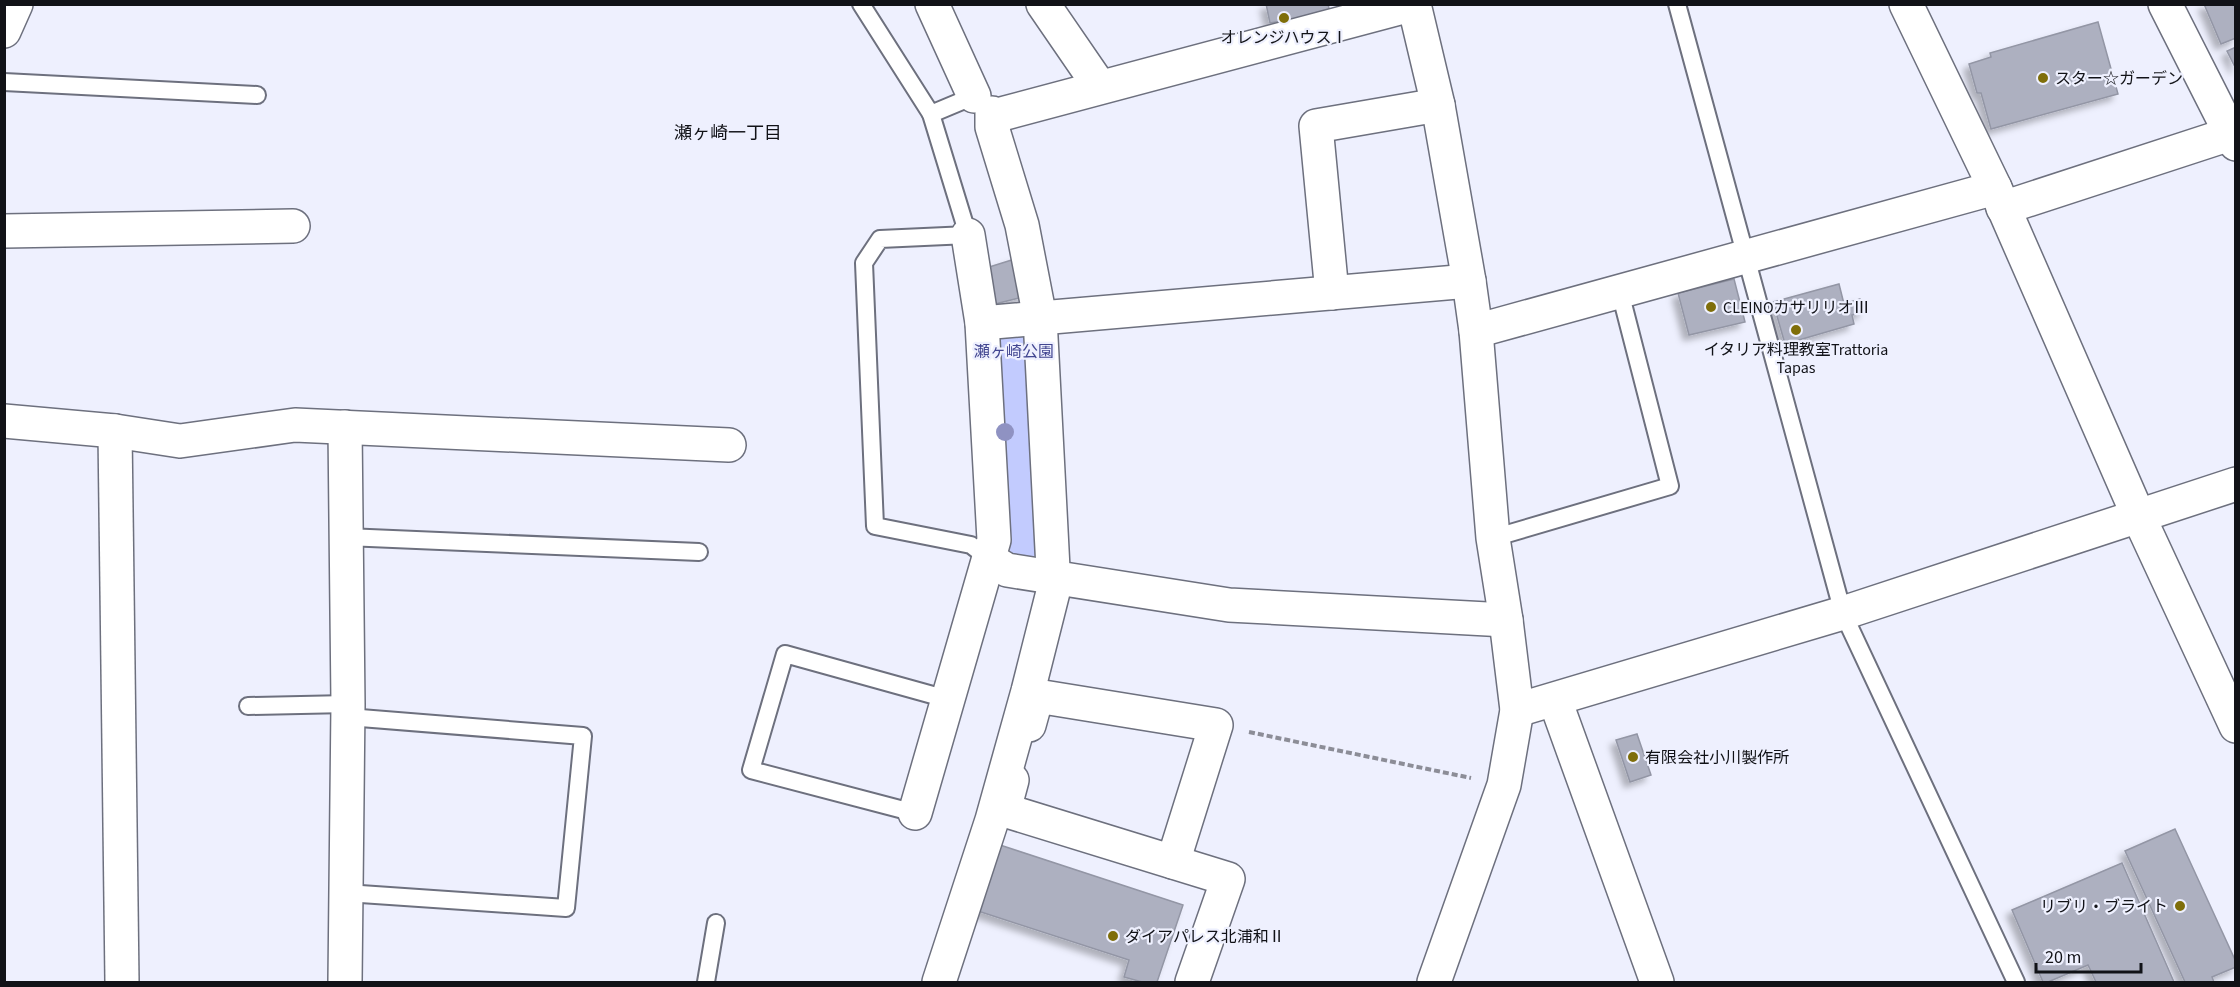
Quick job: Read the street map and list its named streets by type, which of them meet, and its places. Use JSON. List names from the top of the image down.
{
  "districts": ["瀬ヶ崎一丁目"],
  "parks": ["瀬ヶ崎公園"],
  "places": [
    "オレンジハウスⅠ",
    "スター☆ガーデン",
    "CLEINOカサリリオⅢ",
    "イタリア料理教室Trattoria Tapas",
    "有限会社小川製作所",
    "リブリ・ブライト",
    "ダイアパレス北浦和Ⅱ"
  ],
  "scale_bar": "20 m"
}
